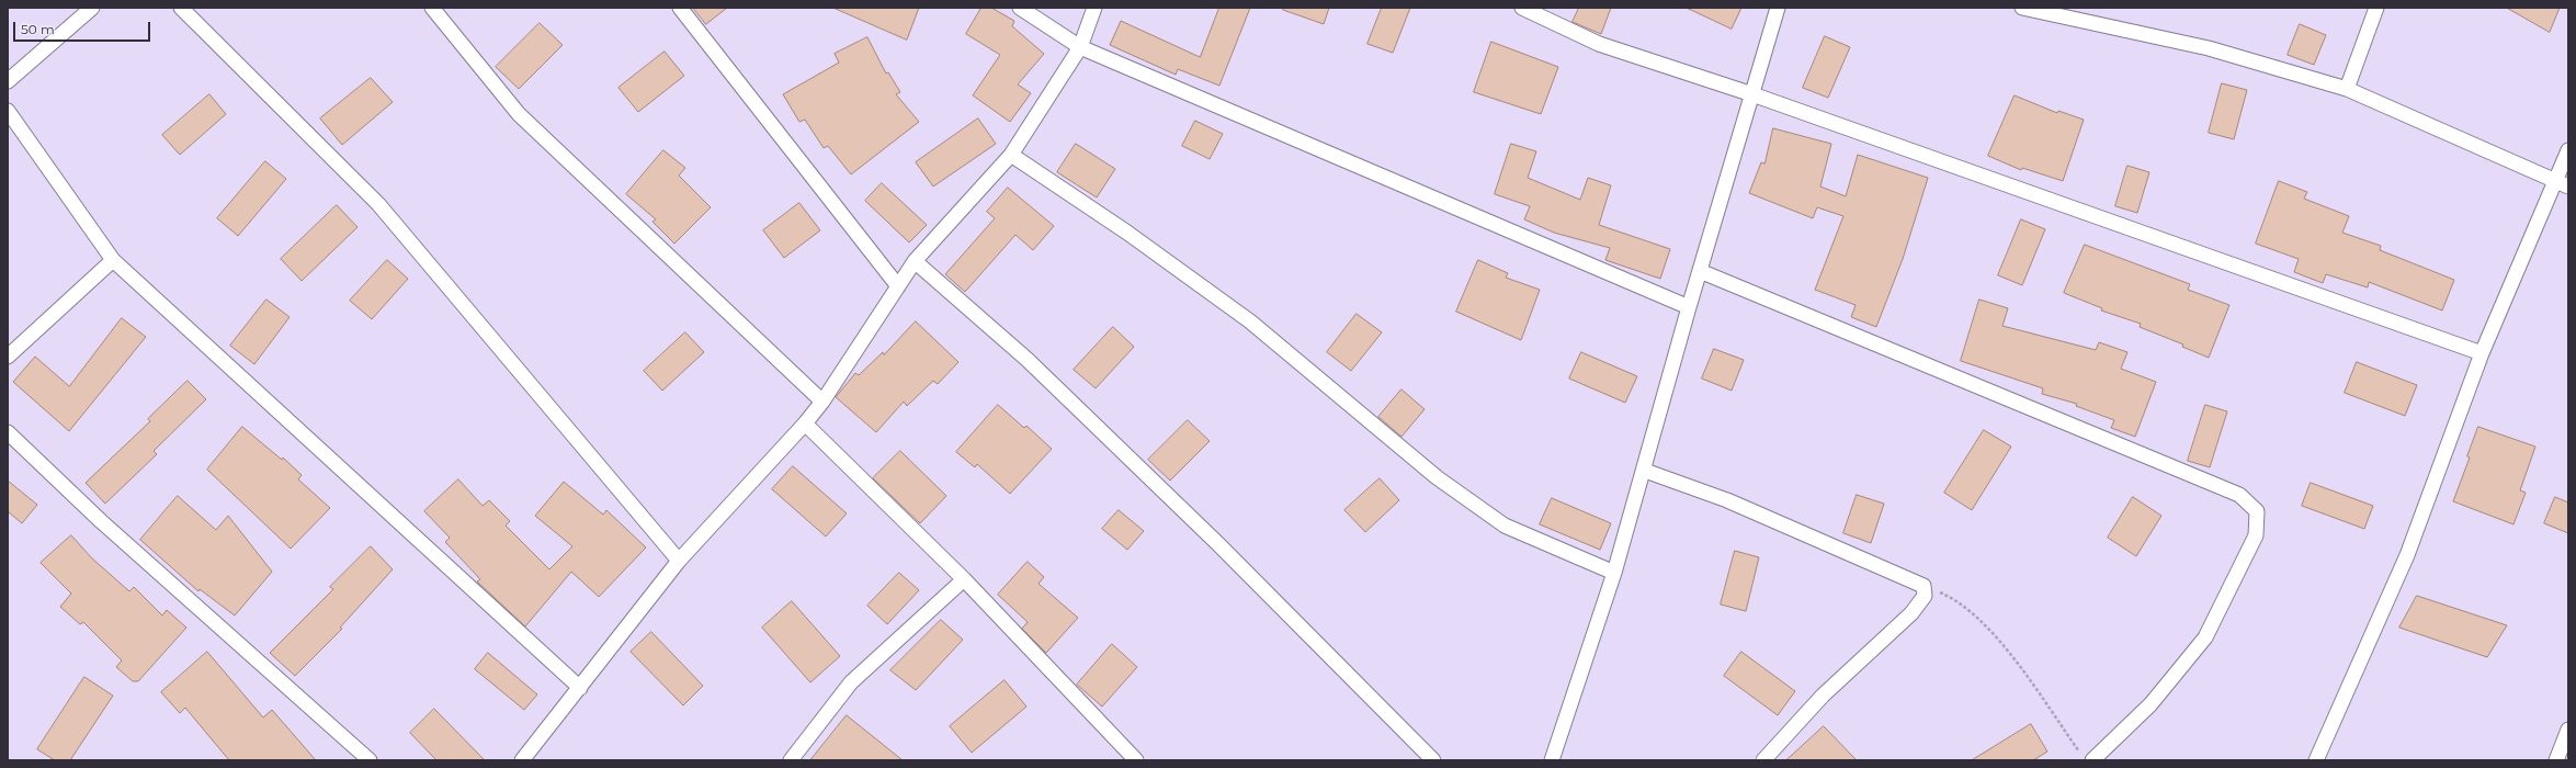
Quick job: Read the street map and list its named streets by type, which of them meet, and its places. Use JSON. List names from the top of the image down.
{
  "scale_bar": "50 m"
}
